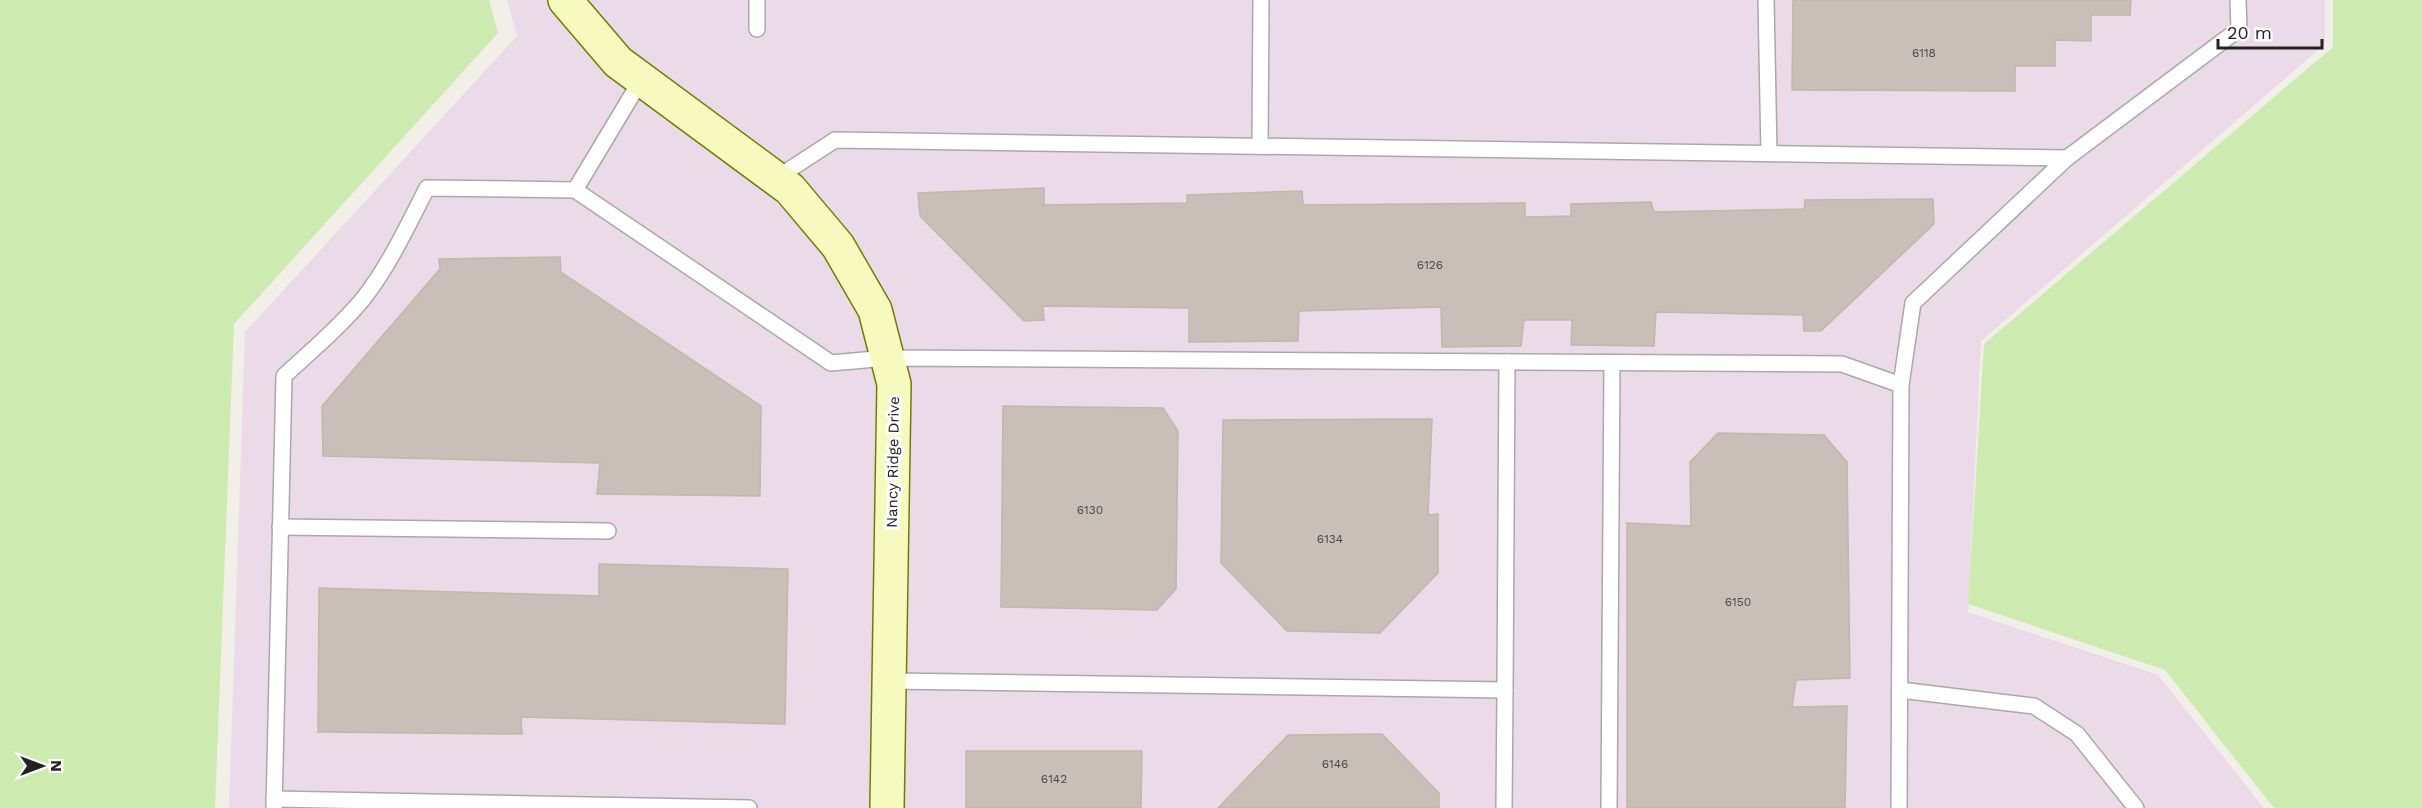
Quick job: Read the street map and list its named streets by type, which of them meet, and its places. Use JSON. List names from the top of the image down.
{
  "streets": {
    "street": ["Nancy Ridge Drive"]
  },
  "house_numbers": [
    "6118",
    "6126",
    "6130",
    "6134",
    "6150",
    "6146",
    "6142"
  ],
  "scale_bar": "20 m",
  "north": "right"
}
